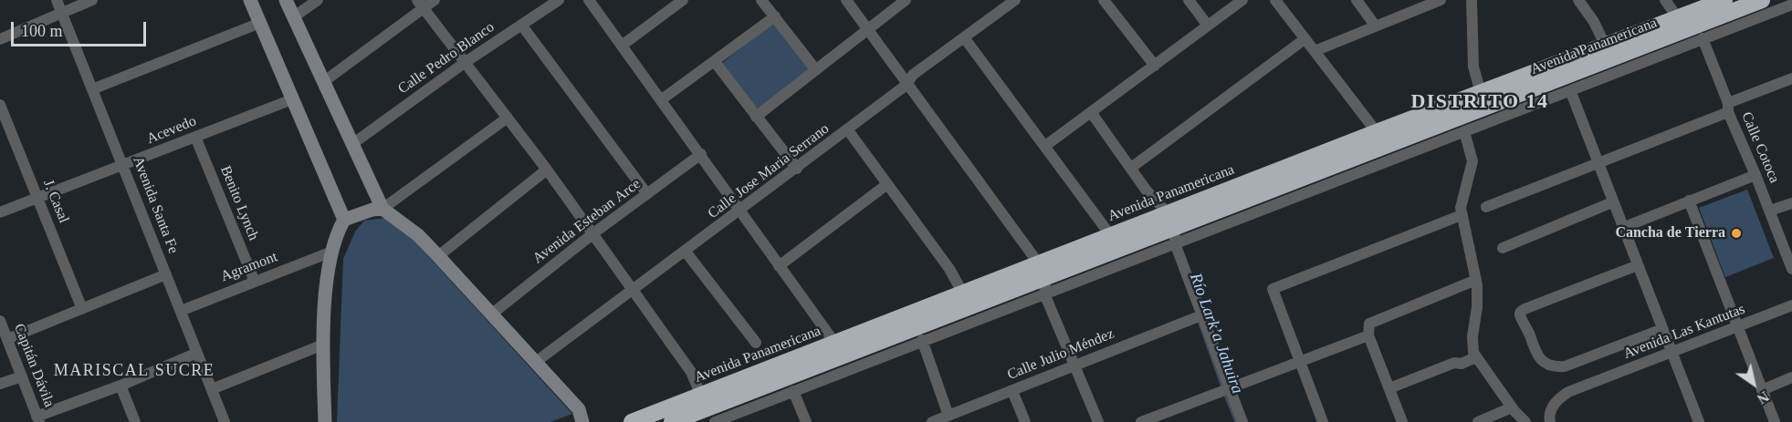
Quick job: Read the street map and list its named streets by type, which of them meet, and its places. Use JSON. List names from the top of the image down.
{
  "streets": {
    "highway": ["Avenida Panamericana"],
    "street": [
      "Calle Pedro Blanco",
      "Acevedo",
      "Calle Cotoca",
      "Calle Jose Maria Serrano",
      "J. Casal",
      "Benito Lynch",
      "Avenida Santa Fe",
      "Avenida Esteban Arce",
      "Agramont",
      "Avenida Las Kantutas",
      "Calle Julio Méndez",
      "Capitán Dávila"
    ]
  },
  "crossings": [
    ["Avenida Panamericana", "Calle Cotoca"],
    ["Acevedo", "J. Casal"],
    ["Acevedo", "Benito Lynch"],
    ["Acevedo", "Avenida Santa Fe"],
    ["Benito Lynch", "Agramont"],
    ["Avenida Santa Fe", "Agramont"]
  ],
  "districts": ["DISTRITO 14", "MARISCAL SUCRE"],
  "water": ["Río Lark’a Jahuira"],
  "places": ["Cancha de Tierra"],
  "scale_bar": "100 m",
  "north": "bottom right"
}
